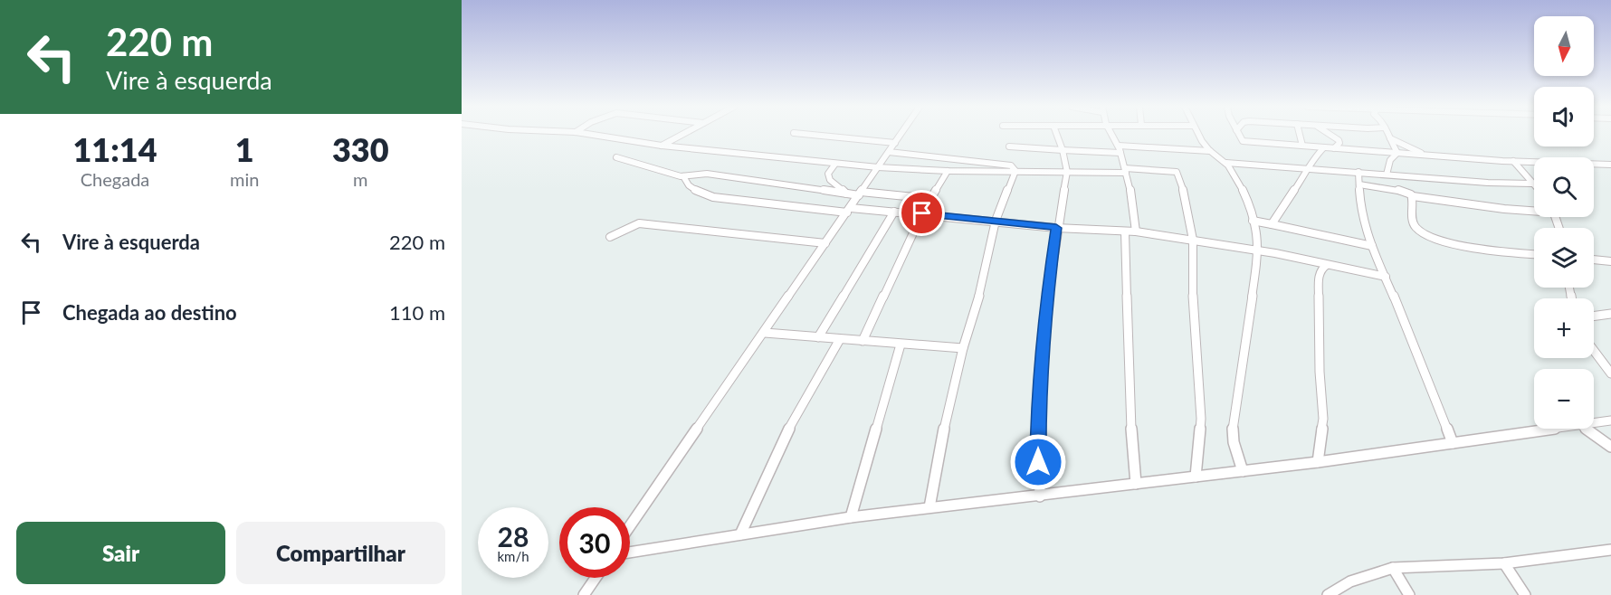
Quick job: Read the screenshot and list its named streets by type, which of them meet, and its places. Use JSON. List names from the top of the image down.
{
  "north": "bottom",
  "page": {
    "turn": ["220 m", "Vire à esquerda"],
    "map_buttons": ["+", "−"],
    "eta": [
      "11:14",
      "Chegada",
      "1",
      "min",
      "330",
      "m"
    ],
    "list": [
      {
        "name": "Vire à esquerda",
        "value": "220 m"
      },
      {
        "name": "Chegada ao destino",
        "value": "110 m"
      }
    ],
    "speed": "28 km/h",
    "limit": "30",
    "buttons": ["Sair", "Compartilhar"]
  }
}
